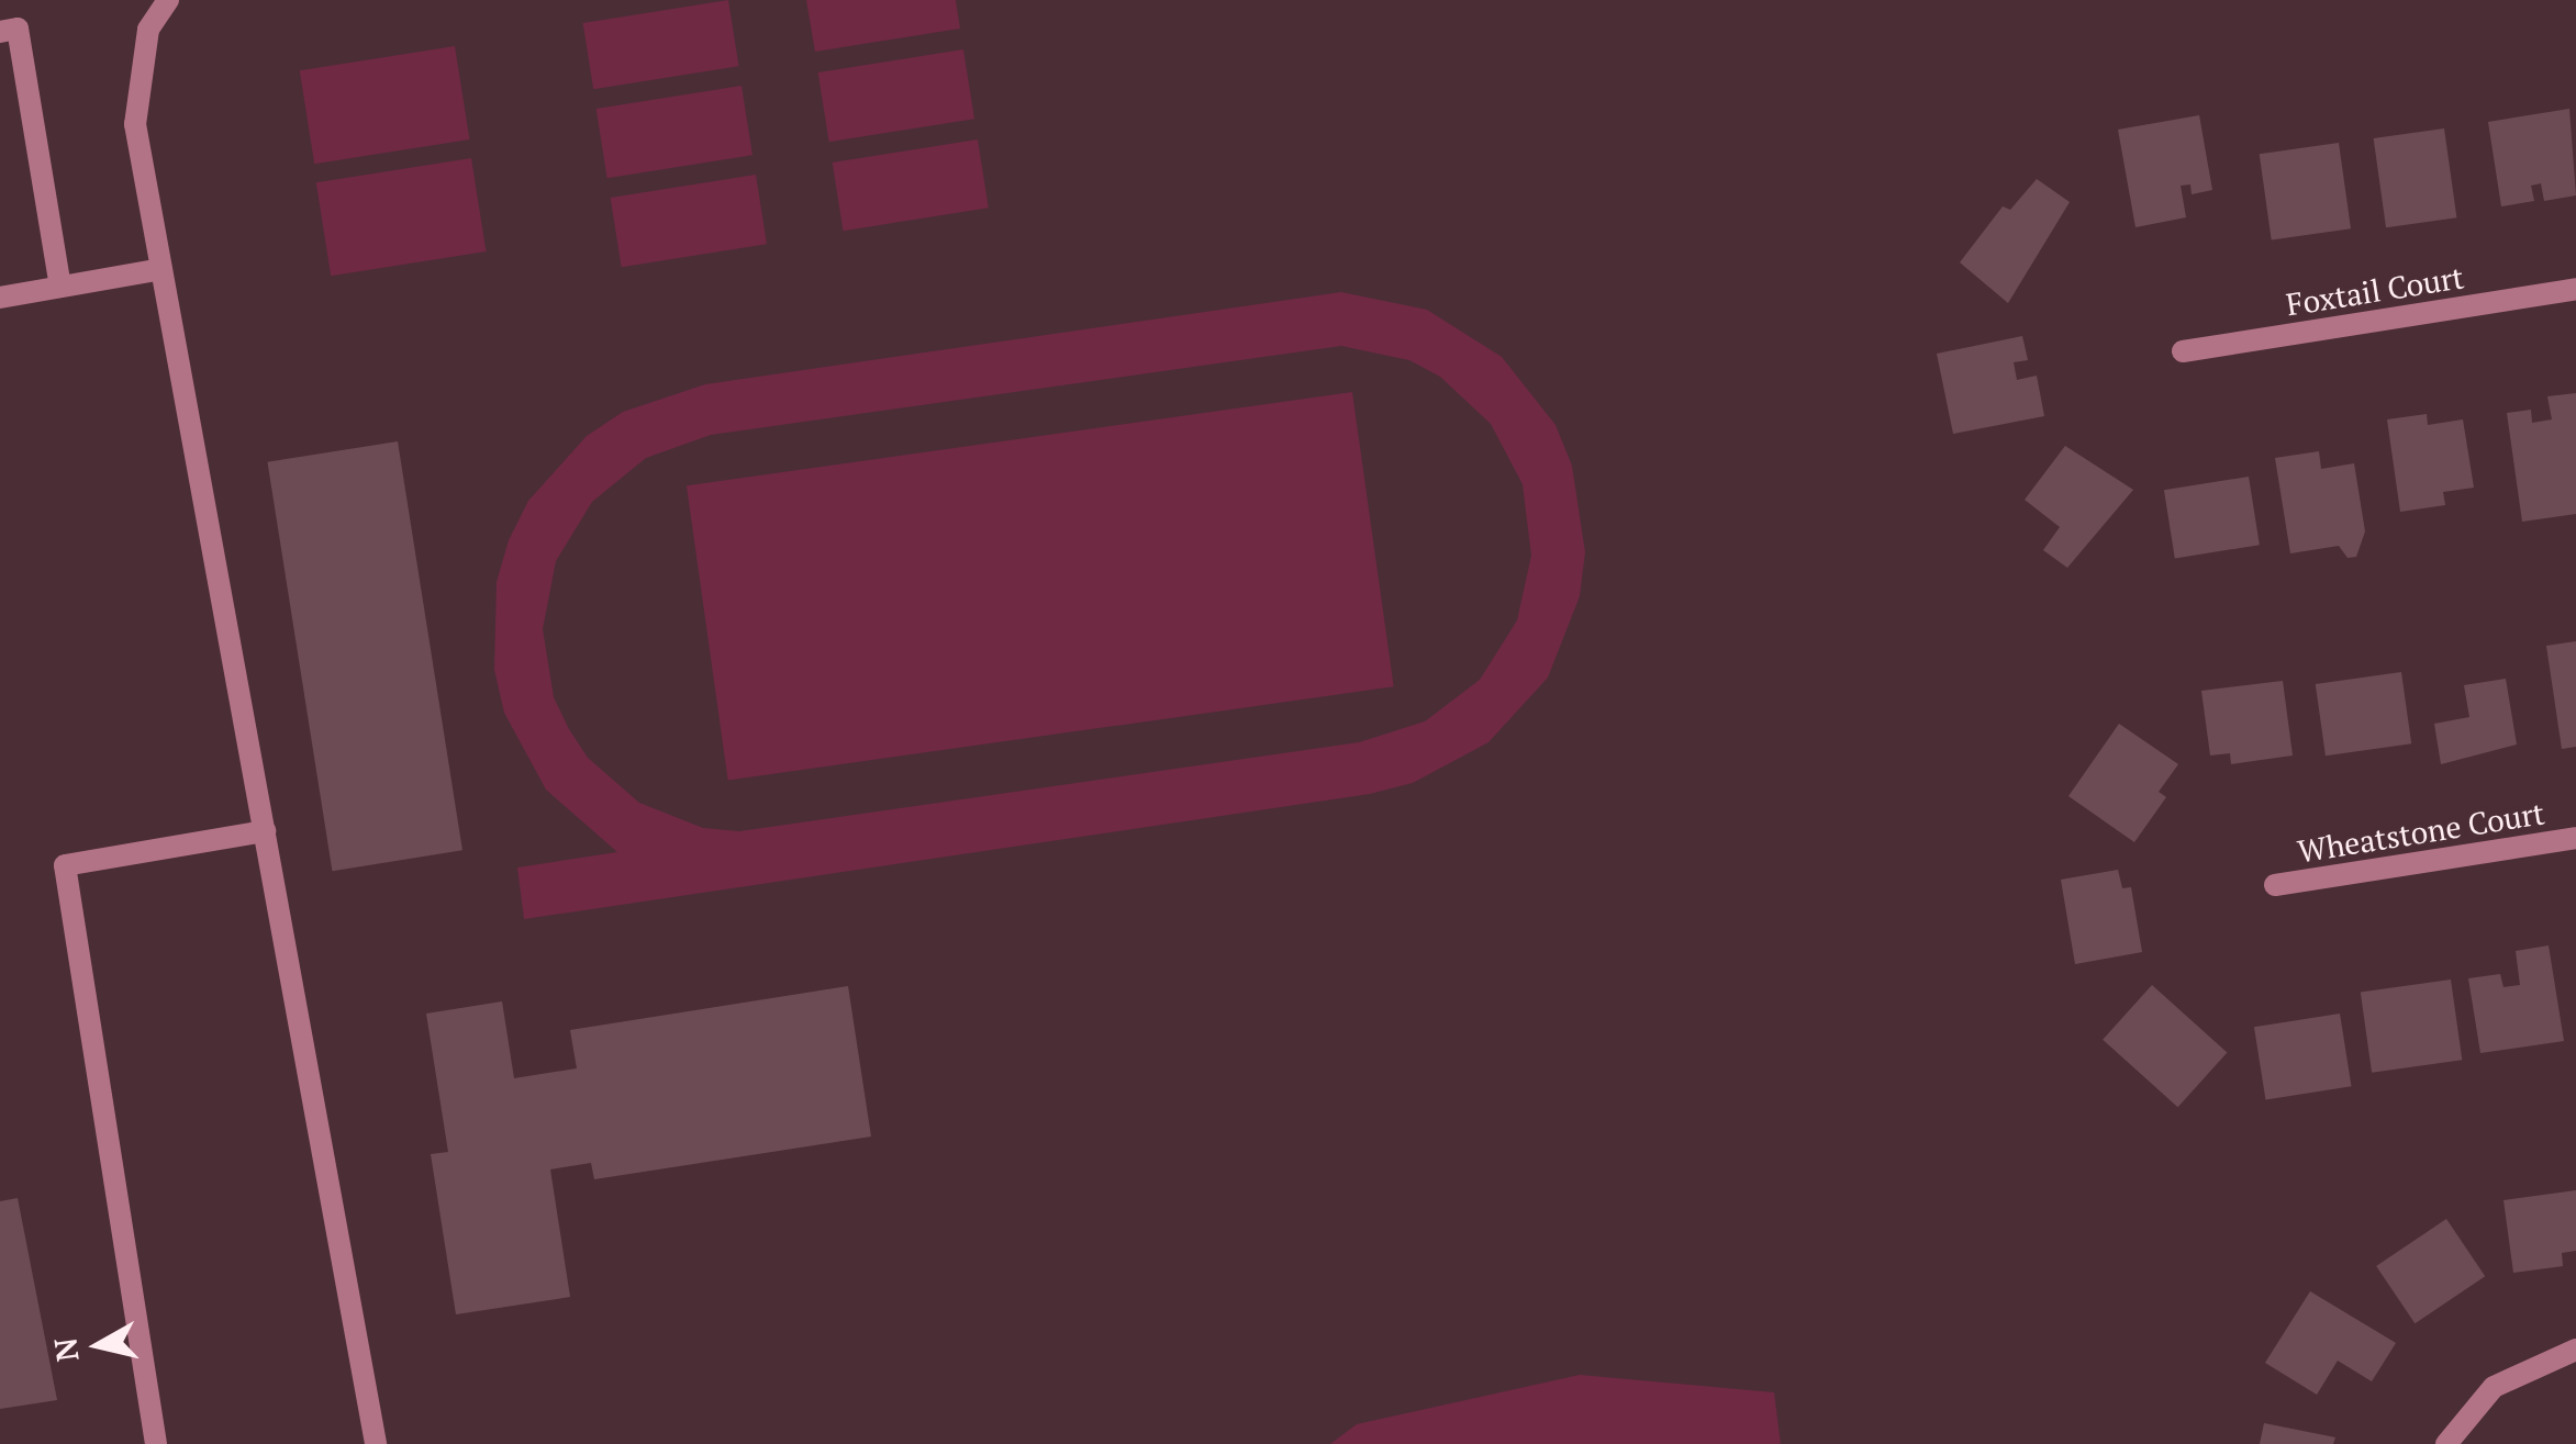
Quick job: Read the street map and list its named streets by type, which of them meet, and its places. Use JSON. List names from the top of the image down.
{
  "streets": {
    "street": ["Foxtail Court", "Wheatstone Court"]
  },
  "north": "left"
}
